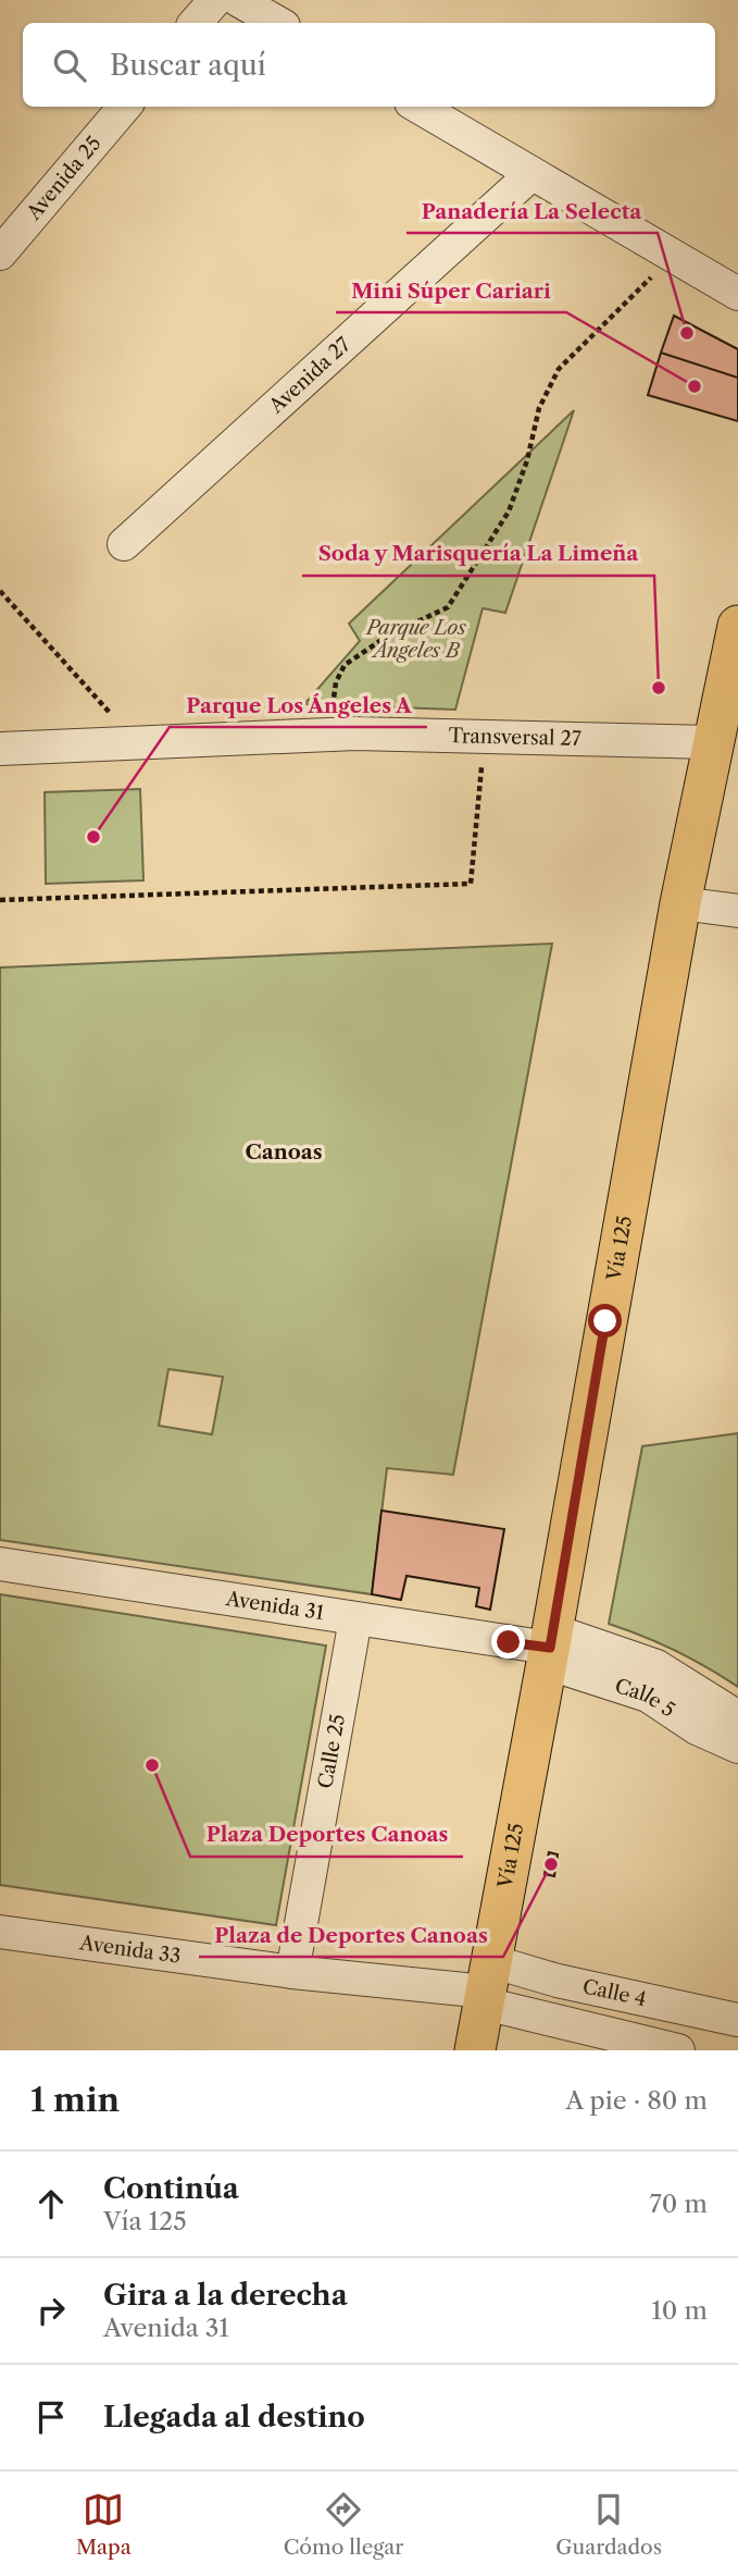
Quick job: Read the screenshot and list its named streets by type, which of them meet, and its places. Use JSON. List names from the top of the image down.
{
  "streets": {
    "main road": ["Vía 125"],
    "street": [
      "Avenida 25",
      "Avenida 27",
      "Transversal 27",
      "Avenida 31",
      "Calle 5",
      "Calle 25",
      "Avenida 33",
      "Calle 4"
    ]
  },
  "crossings": [
    ["Transversal 27", "Vía 125"],
    ["Vía 125", "Avenida 31"],
    ["Vía 125", "Calle 5"],
    ["Vía 125", "Avenida 33"],
    ["Vía 125", "Calle 4"],
    ["Avenida 31", "Calle 5"],
    ["Avenida 31", "Calle 25"],
    ["Calle 25", "Avenida 33"],
    ["Avenida 33", "Calle 4"]
  ],
  "districts": ["Canoas"],
  "parks": ["Parque Los Ángeles B"],
  "places": [
    "Panadería La Selecta",
    "Mini Súper Cariari",
    "Soda y Marisquería La Limeña",
    "Parque Los Ángeles A",
    "Plaza Deportes Canoas",
    "Plaza de Deportes Canoas"
  ],
  "page": {
    "search": "Buscar aquí",
    "heading": ["1 min", "A pie · 80 m"],
    "list": [
      ["Continúa", "Vía 125", "70 m"],
      ["Gira a la derecha", "Avenida 31", "10 m"],
      "Llegada al destino"
    ],
    "nav": ["Mapa", "Cómo llegar", "Guardados"]
  }
}
